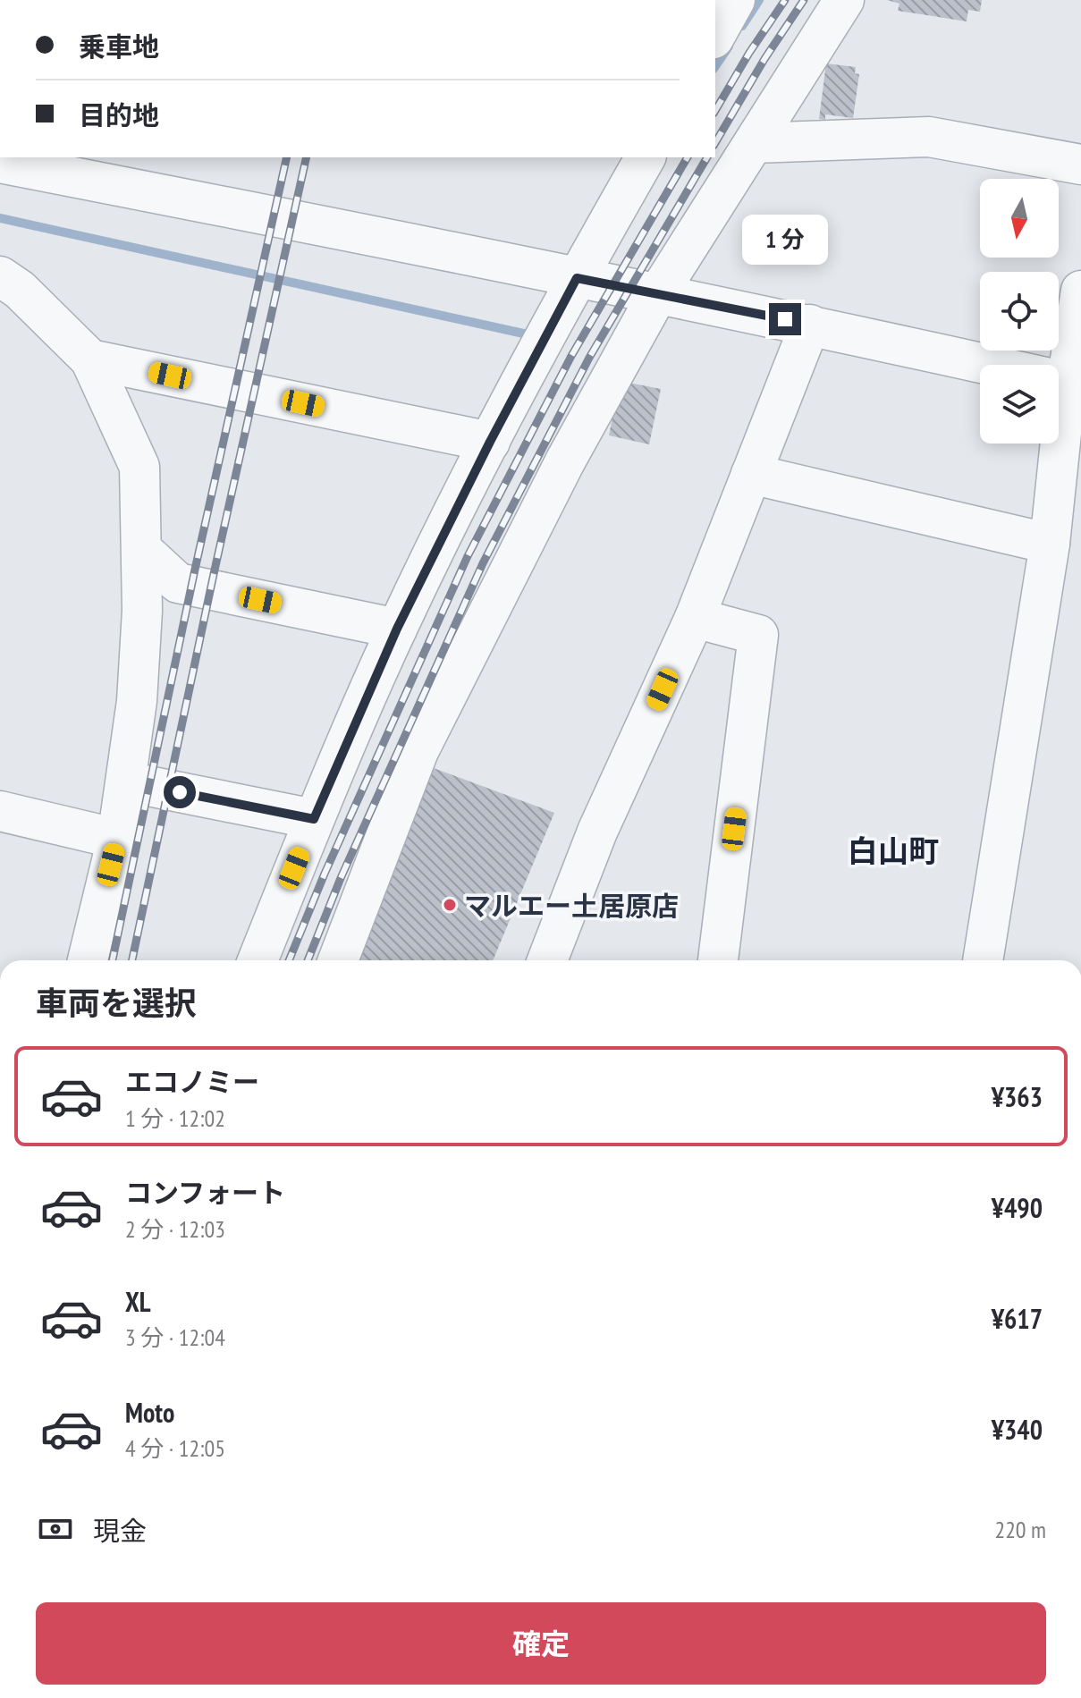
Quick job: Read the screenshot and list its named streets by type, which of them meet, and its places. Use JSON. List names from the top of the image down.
{
  "districts": ["白山町"],
  "places": ["マルエー土居原店"],
  "north": "bottom",
  "page": {
    "banner": ["乗車地", "目的地"],
    "bubble": "1 分",
    "heading": "車両を選択",
    "list": [
      {
        "name": "エコノミー",
        "note": "1 分 · 12:02",
        "value": "¥363"
      },
      {
        "name": "コンフォート",
        "note": "2 分 · 12:03",
        "value": "¥490"
      },
      {
        "name": "XL",
        "note": "3 分 · 12:04",
        "value": "¥617"
      },
      {
        "name": "Moto",
        "note": "4 分 · 12:05",
        "value": "¥340"
      }
    ],
    "pay": ["現金", "220 m"],
    "buttons": "確定"
  }
}
